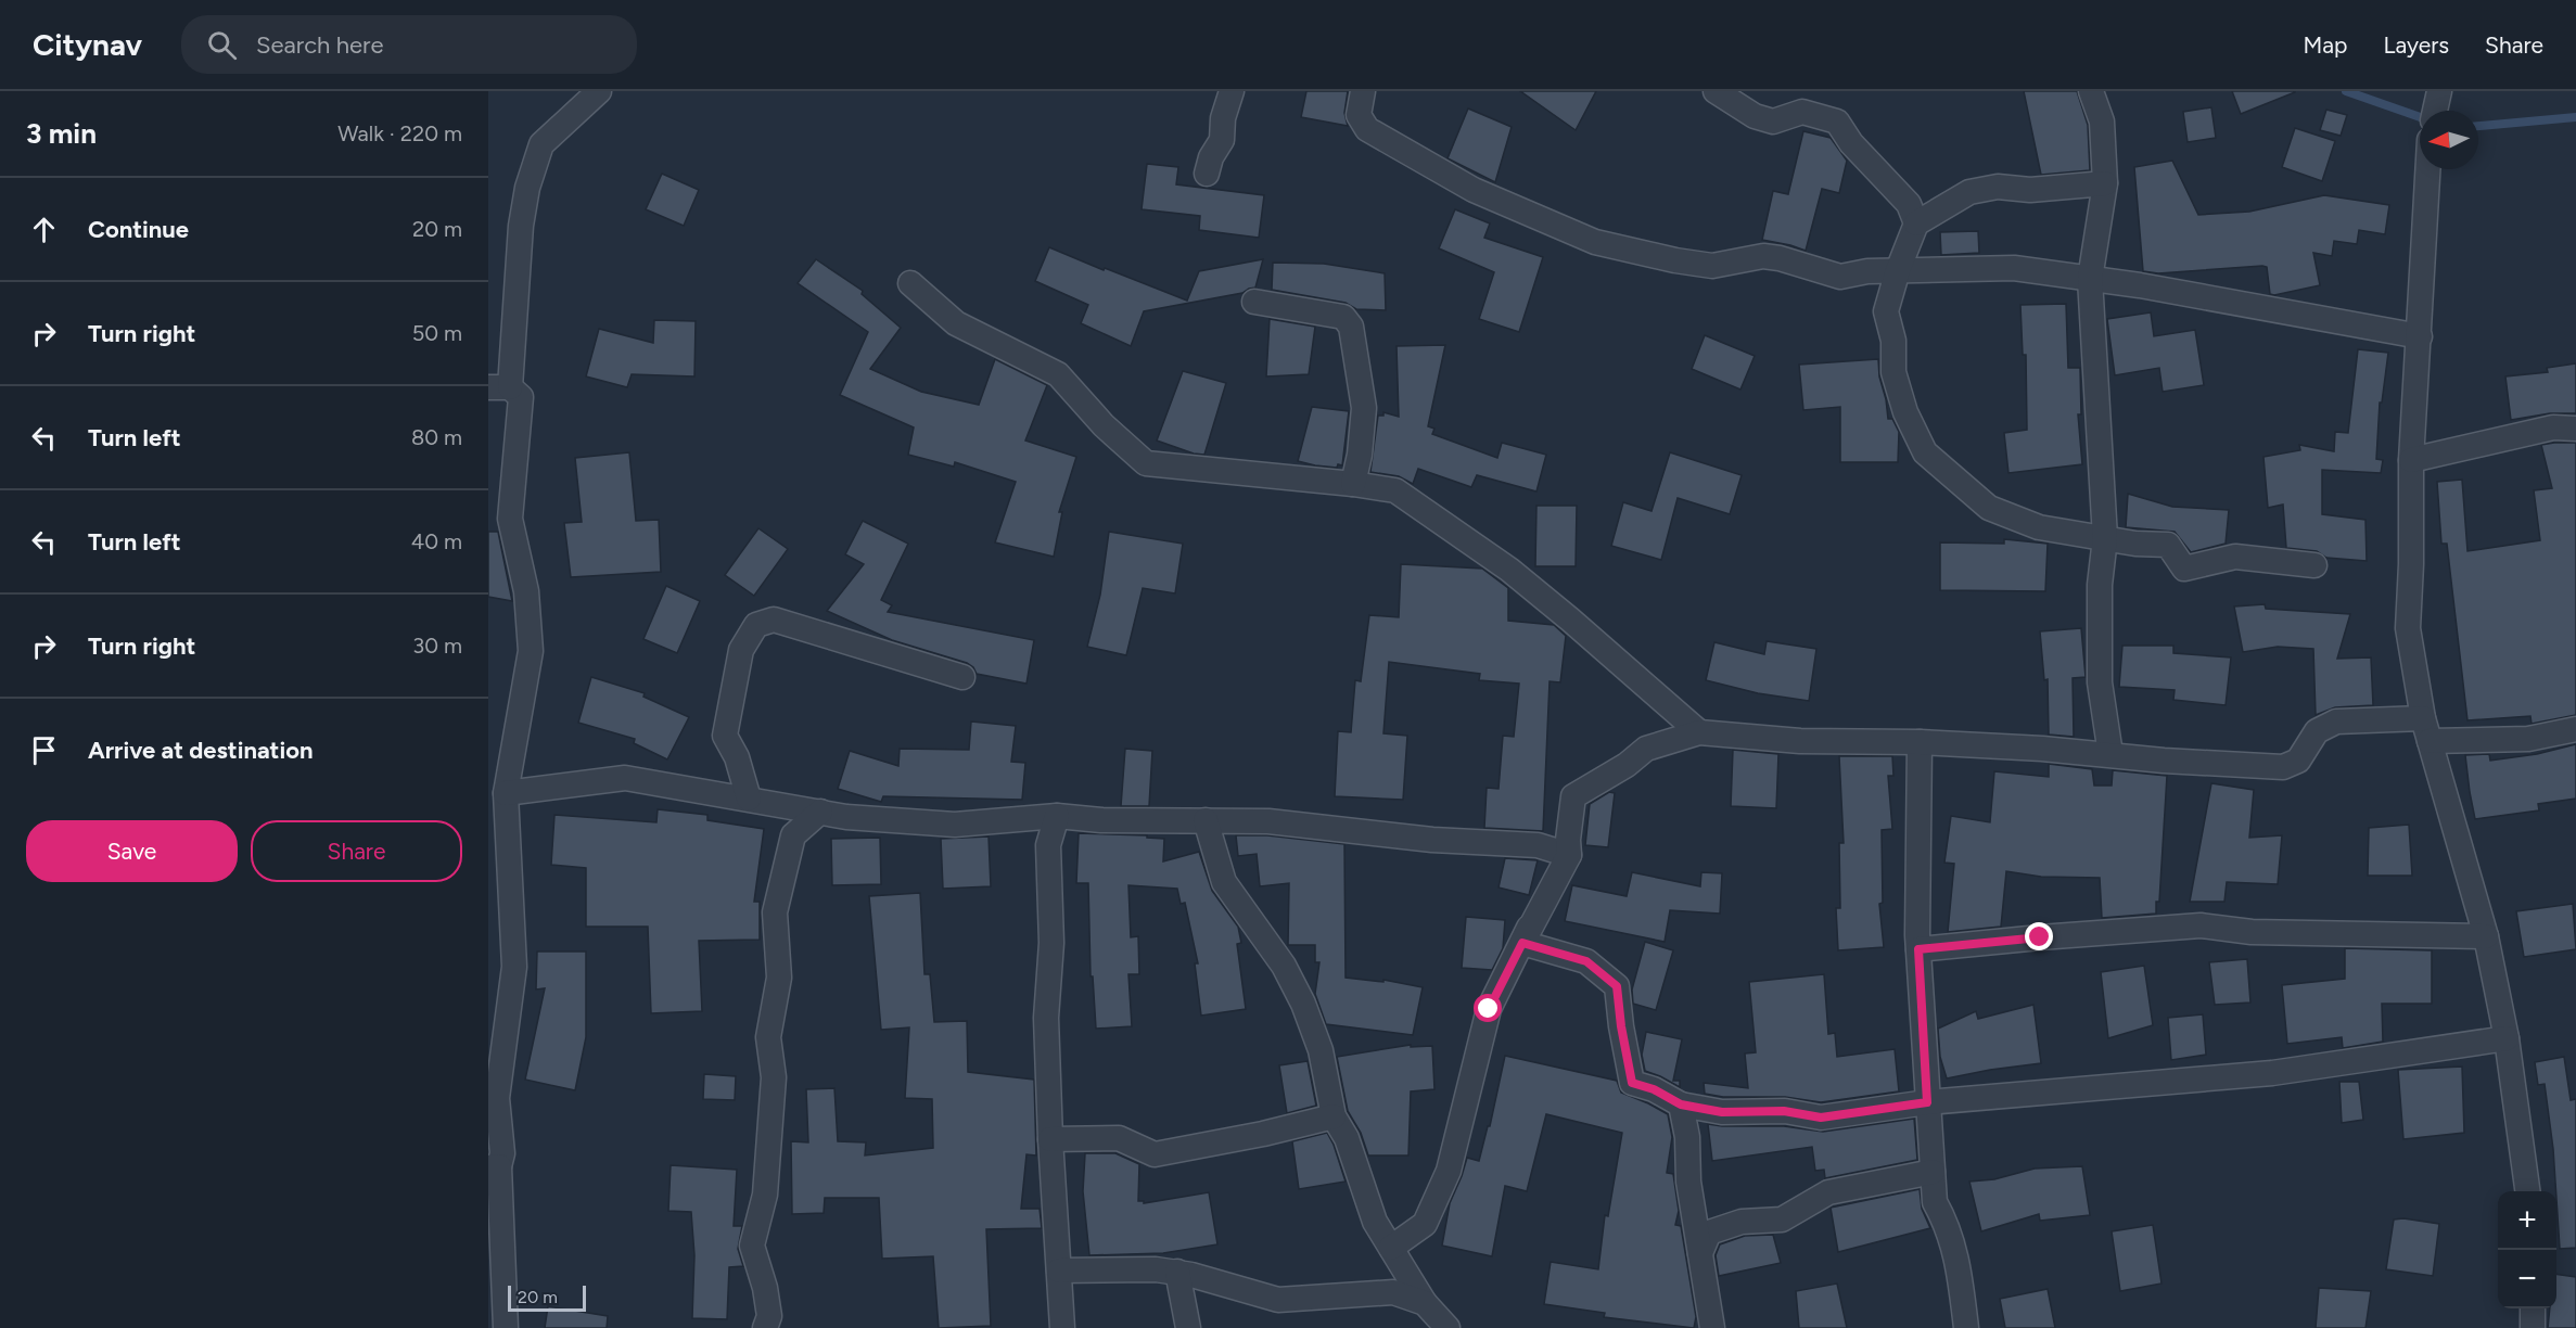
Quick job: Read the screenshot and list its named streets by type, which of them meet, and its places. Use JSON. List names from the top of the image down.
{
  "scale_bar": "20 m",
  "north": "left",
  "page": {
    "header": "Citynav",
    "search": "Search here",
    "nav": ["Map", "Layers", "Share"],
    "heading": ["3 min", "Walk · 220 m"],
    "list": [
      ["Continue", "20 m"],
      ["Turn right", "50 m"],
      ["Turn left", "80 m"],
      ["Turn left", "40 m"],
      ["Turn right", "30 m"],
      "Arrive at destination"
    ],
    "buttons": ["Save", "Share"],
    "map_buttons": ["+", "−"],
    "scale": "20 m"
  }
}
